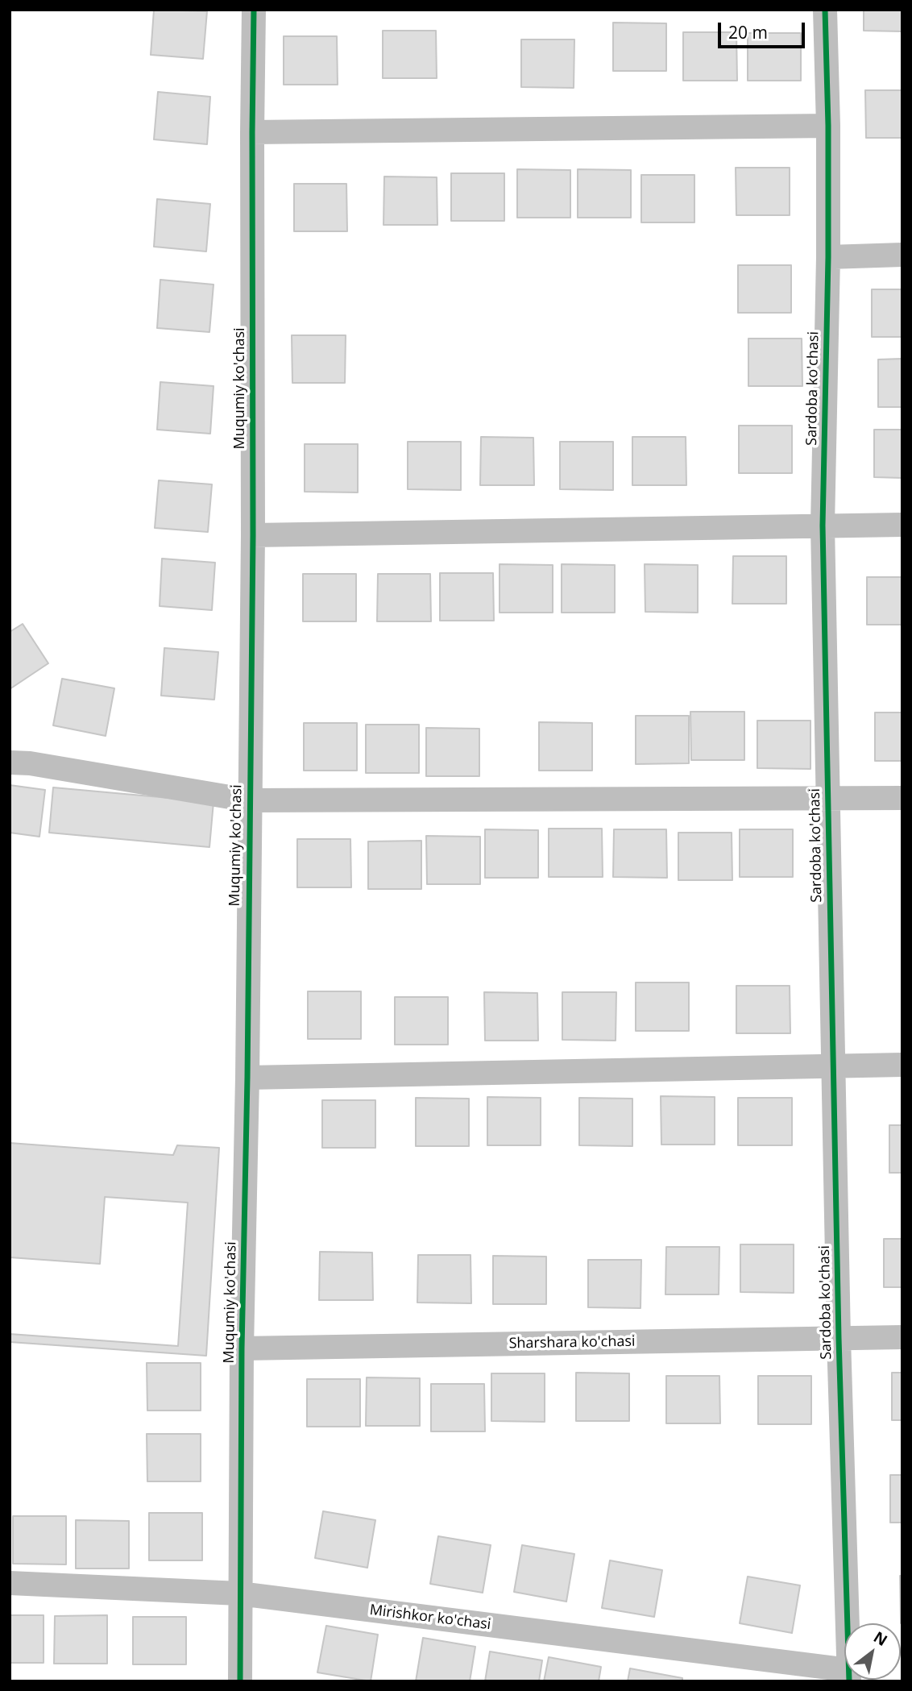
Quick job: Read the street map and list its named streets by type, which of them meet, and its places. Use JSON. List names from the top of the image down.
{
  "streets": {
    "street": [
      "Muqumiy ko'chasi",
      "Sardoba ko'chasi",
      "Sharshara ko'chasi",
      "Mirishkor ko'chasi"
    ]
  },
  "crossings": [
    ["Muqumiy ko'chasi", "Sharshara ko'chasi"],
    ["Muqumiy ko'chasi", "Mirishkor ko'chasi"],
    ["Sardoba ko'chasi", "Sharshara ko'chasi"]
  ],
  "scale_bar": "20 m",
  "north": "top right"
}
